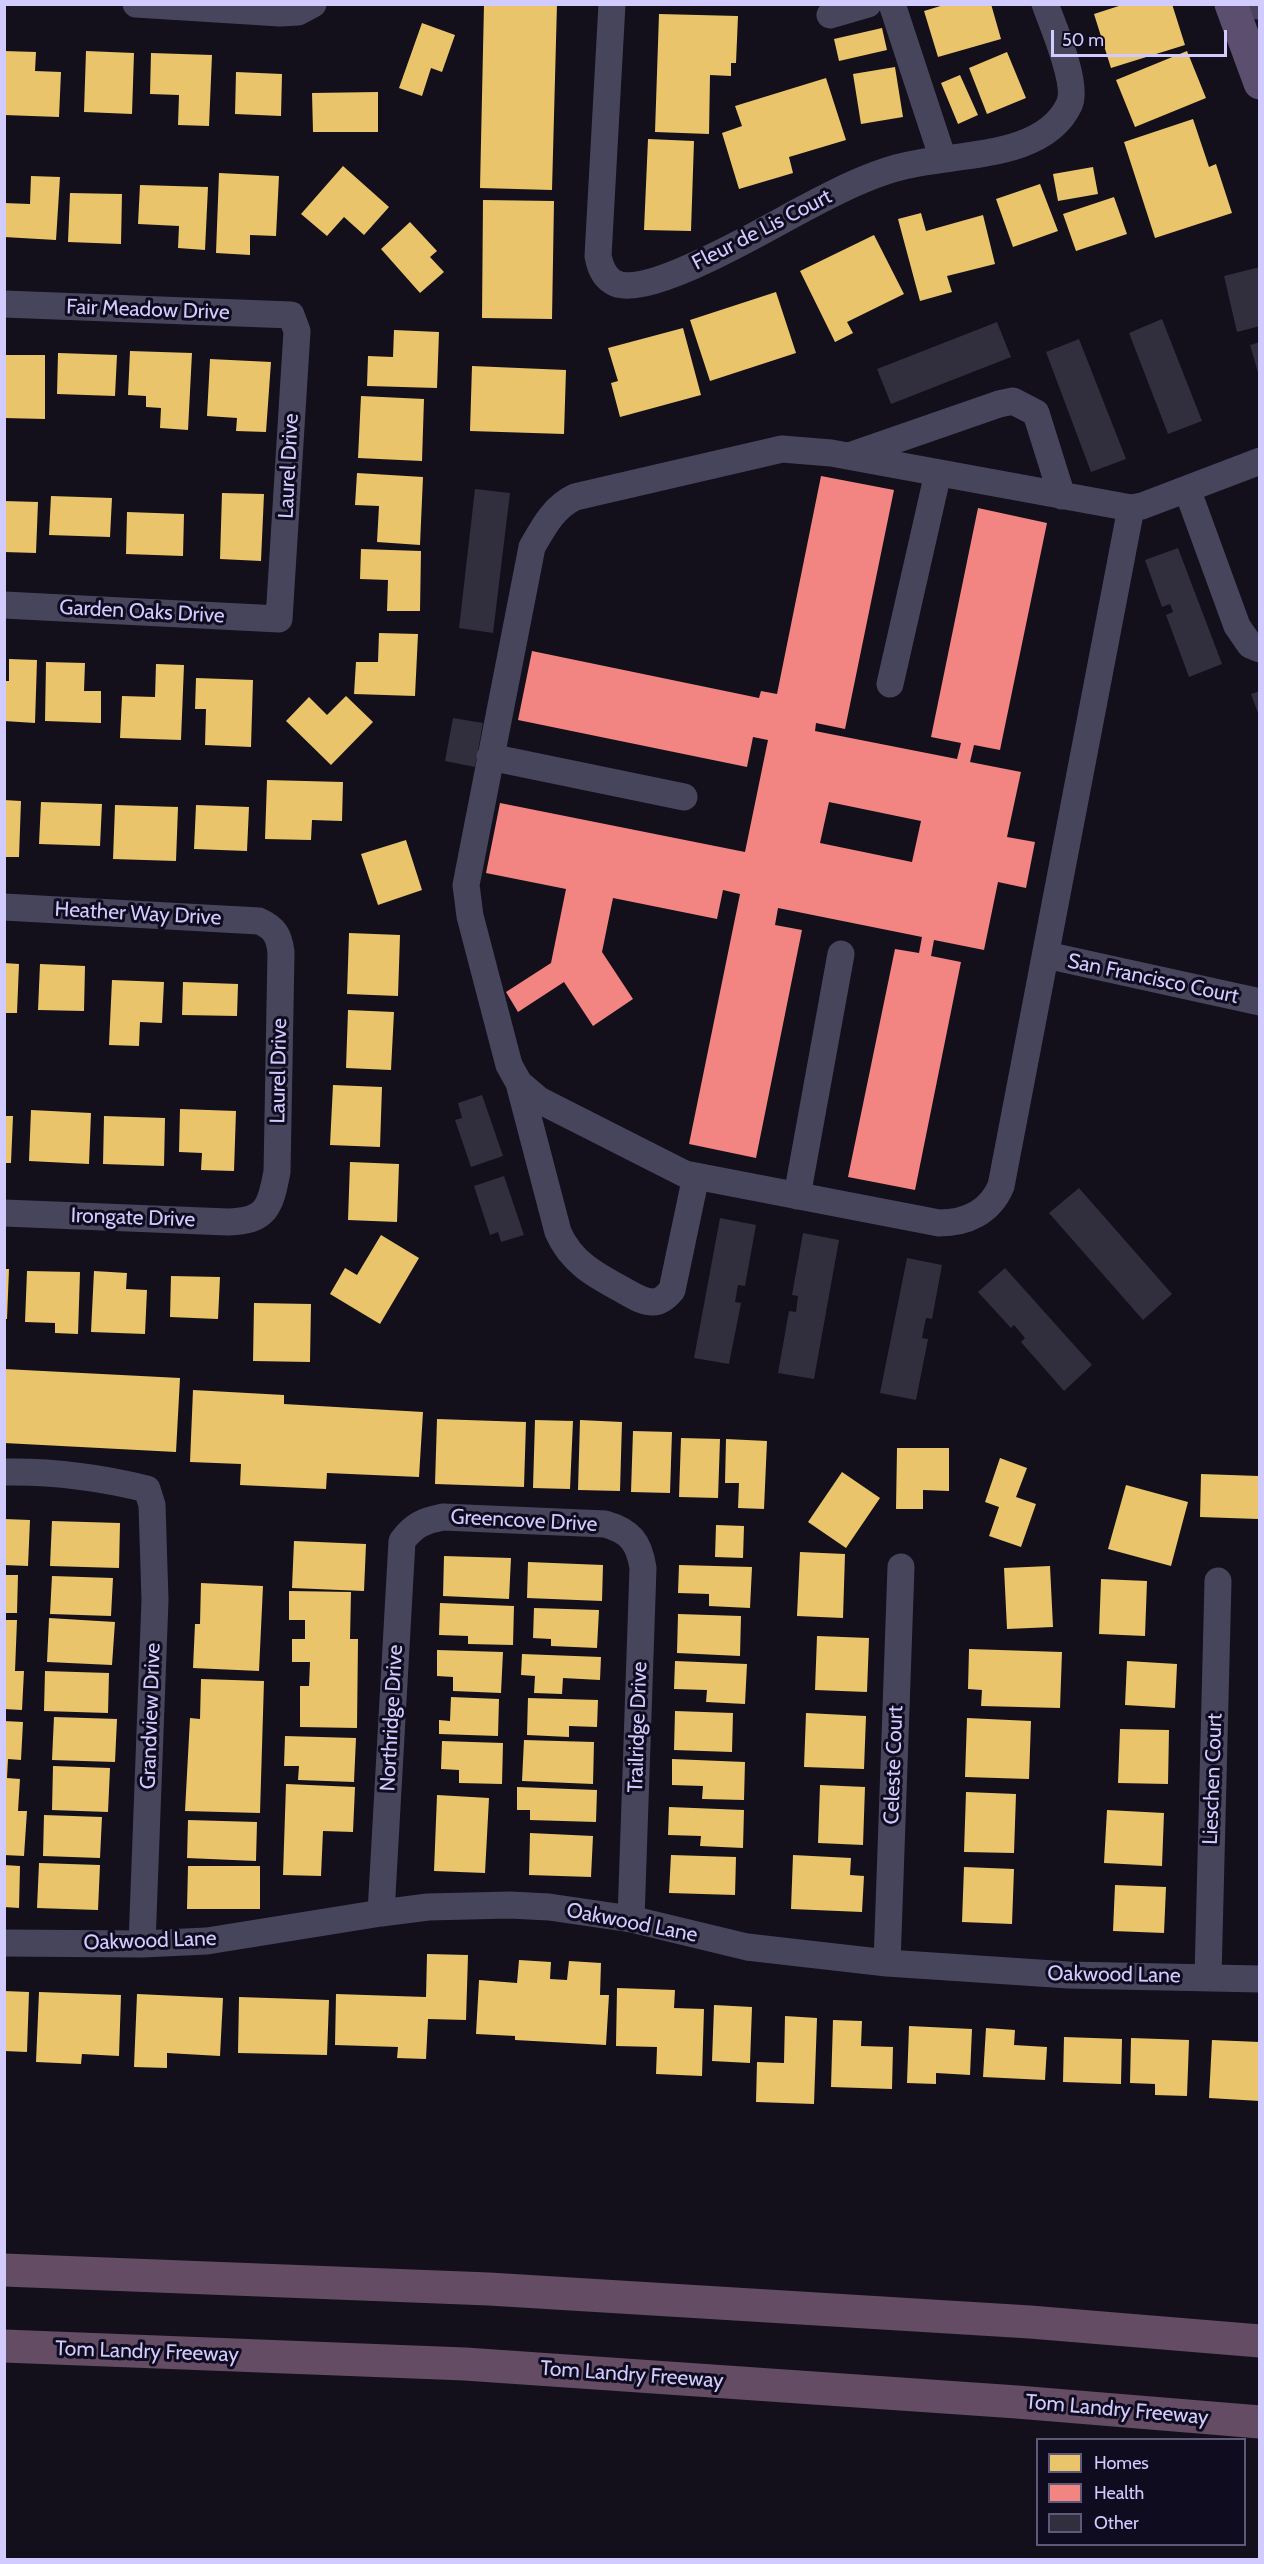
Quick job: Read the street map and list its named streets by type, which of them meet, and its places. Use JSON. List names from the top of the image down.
{
  "streets": {
    "highway": ["Tom Landry Freeway"],
    "street": [
      "Fleur de Lis Court",
      "Fair Meadow Drive",
      "Laurel Drive",
      "Garden Oaks Drive",
      "Heather Way Drive",
      "San Francisco Court",
      "Irongate Drive",
      "Greencove Drive",
      "Grandview Drive",
      "Northridge Drive",
      "Trailridge Drive",
      "Celeste Court",
      "Lieschen Court",
      "Oakwood Lane"
    ]
  },
  "crossings": [
    ["Fair Meadow Drive", "Laurel Drive"],
    ["Laurel Drive", "Garden Oaks Drive"],
    ["Laurel Drive", "Heather Way Drive"],
    ["Laurel Drive", "Irongate Drive"],
    ["Greencove Drive", "Northridge Drive"],
    ["Greencove Drive", "Trailridge Drive"],
    ["Grandview Drive", "Oakwood Lane"],
    ["Northridge Drive", "Oakwood Lane"],
    ["Trailridge Drive", "Oakwood Lane"],
    ["Celeste Court", "Oakwood Lane"],
    ["Lieschen Court", "Oakwood Lane"]
  ],
  "legend": ["Homes", "Health", "Other"],
  "scale_bar": "50 m"
}
